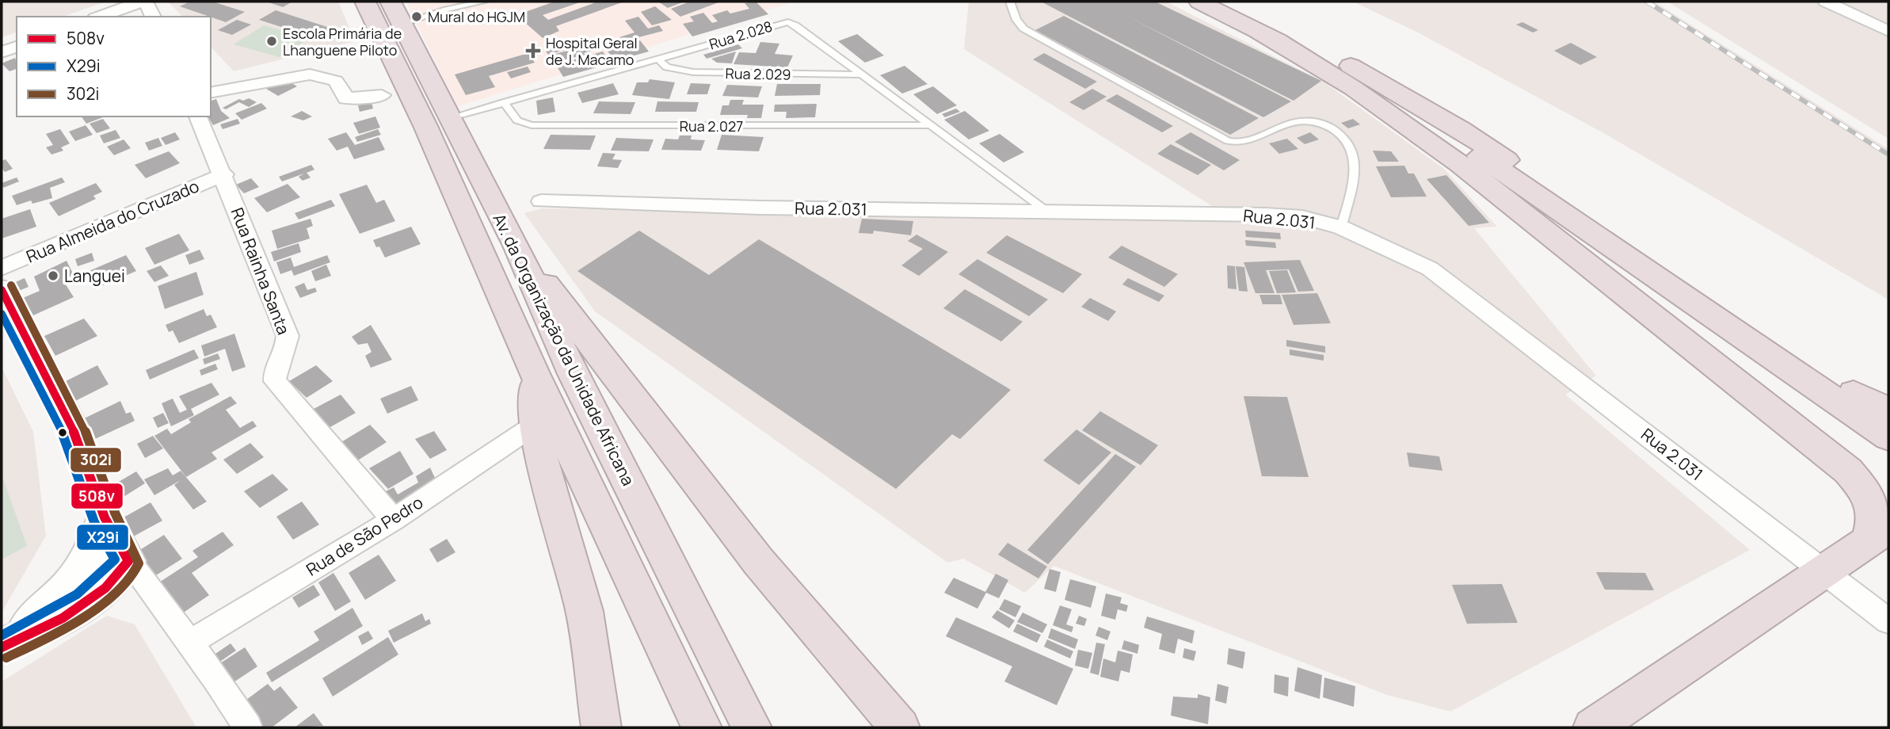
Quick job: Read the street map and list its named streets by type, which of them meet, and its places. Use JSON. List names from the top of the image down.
{
  "streets": {
    "highway": ["Av. da Organização da Unidade Africana"],
    "street": [
      "Rua 2.031",
      "Rua Almeida do Cruzado",
      "Rua Rainha Santa",
      "Rua de São Pedro"
    ],
    "lane": ["Rua 2.028", "Rua 2.029", "Rua 2.027"]
  },
  "crossings": [
    ["Rua 2.028", "Rua 2.029"],
    ["Rua 2.028", "Rua 2.027"],
    ["Rua 2.028", "Rua 2.031"],
    ["Rua 2.028", "Av. da Organização da Unidade Africana"],
    ["Rua Almeida do Cruzado", "Rua Rainha Santa"],
    ["Rua Rainha Santa", "Rua de São Pedro"]
  ],
  "places": {
    "other": ["Mural do HGJM", "Escola Primária de Lhanguene Piloto", "Languei"],
    "health": ["Hospital Geral de J. Macamo"]
  },
  "lines": ["transit line 302i", "transit line 508v", "transit line X29i"],
  "legend": ["508v", "X29i", "302i"]
}
